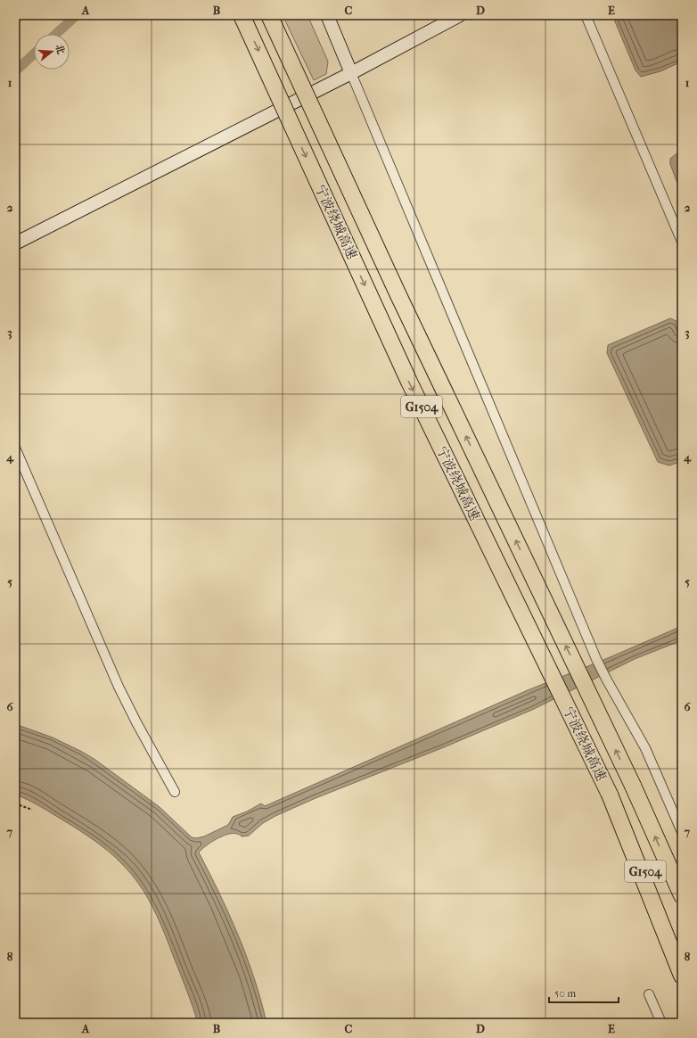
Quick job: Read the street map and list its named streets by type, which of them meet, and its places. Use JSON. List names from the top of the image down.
{
  "streets": {
    "highway": ["宁波绕城高速", "G1504"]
  },
  "scale_bar": "50 m",
  "north": "right",
  "grid": {
    "columns": [
      "A",
      "B",
      "C",
      "D",
      "E"
    ],
    "rows": [
      "1",
      "2",
      "3",
      "4",
      "5",
      "6",
      "7",
      "8"
    ]
  }
}
